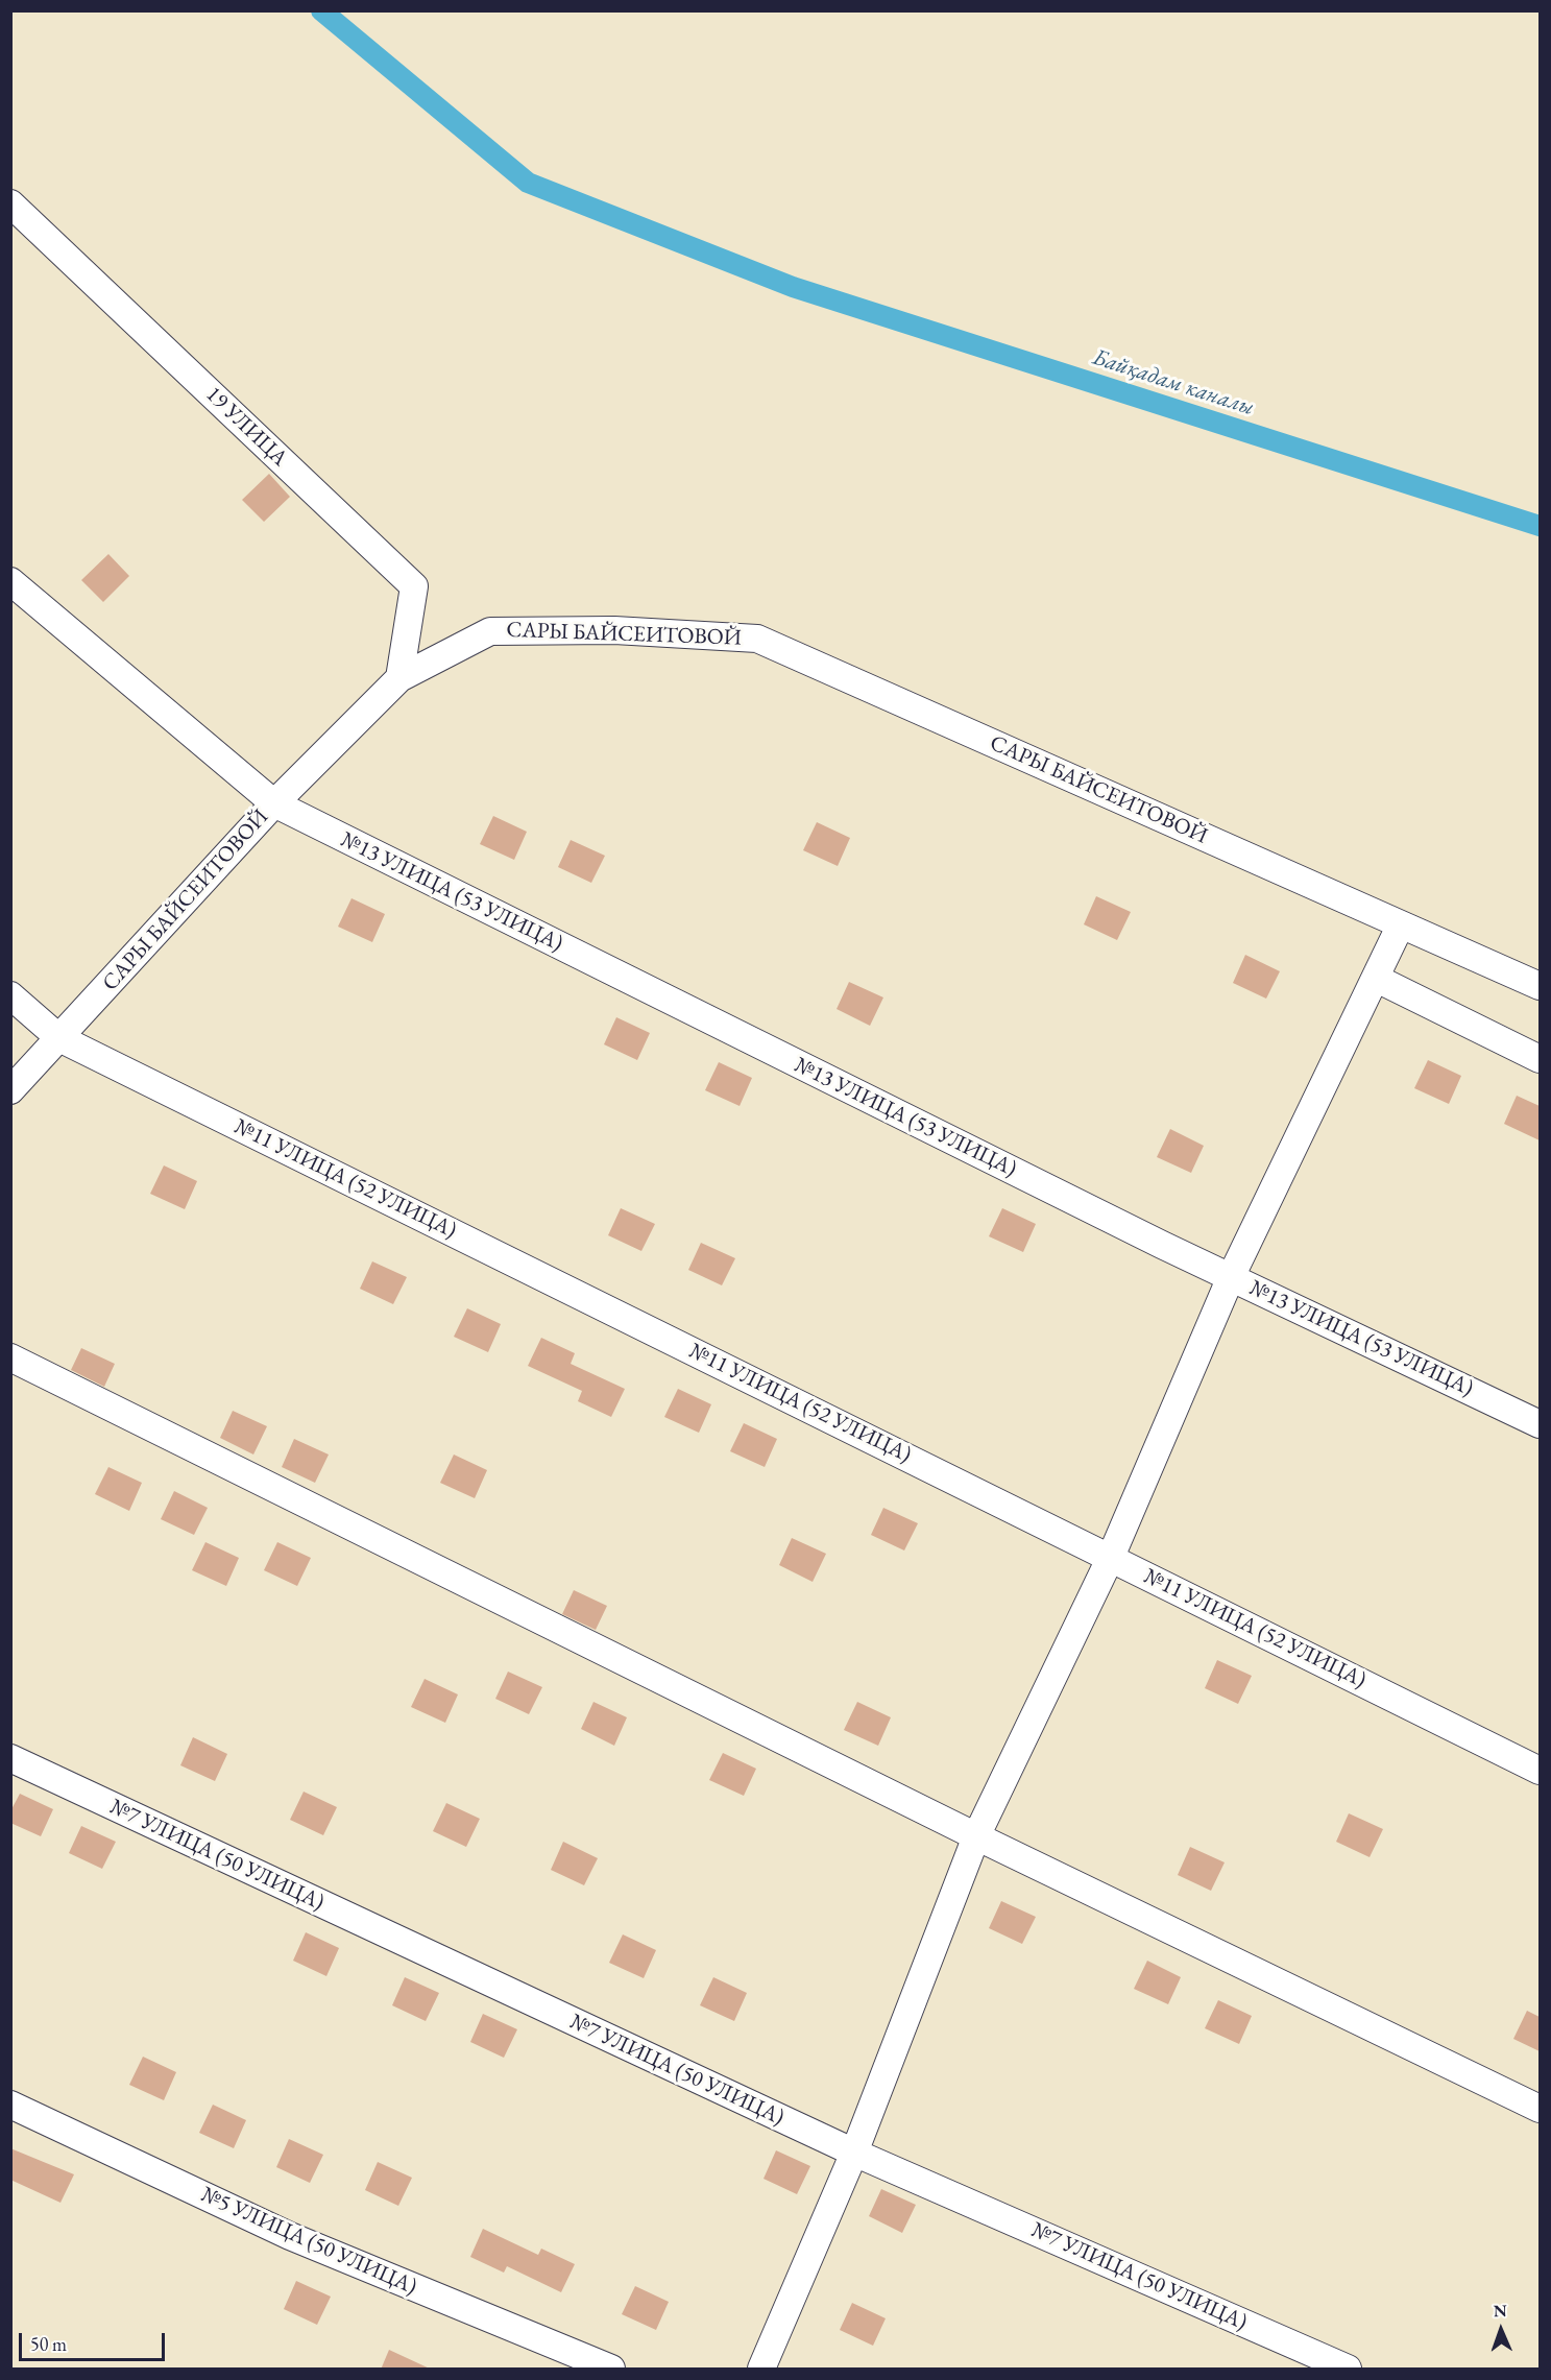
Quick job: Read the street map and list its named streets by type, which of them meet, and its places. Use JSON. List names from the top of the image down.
{
  "streets": {
    "street": [
      "19 УЛИЦА",
      "САРЫ БАЙСЕИТОВОЙ",
      "№13 УЛИЦА (53 УЛИЦА)",
      "№11 УЛИЦА (52 УЛИЦА)",
      "№7 УЛИЦА (50 УЛИЦА)",
      "№5 УЛИЦА (50 УЛИЦА)"
    ]
  },
  "crossings": [
    ["19 УЛИЦА", "САРЫ БАЙСЕИТОВОЙ"],
    ["САРЫ БАЙСЕИТОВОЙ", "№13 УЛИЦА (53 УЛИЦА)"],
    ["САРЫ БАЙСЕИТОВОЙ", "№11 УЛИЦА (52 УЛИЦА)"]
  ],
  "water": ["Байқадам каналы"],
  "scale_bar": "50 m",
  "north": "top"
}
